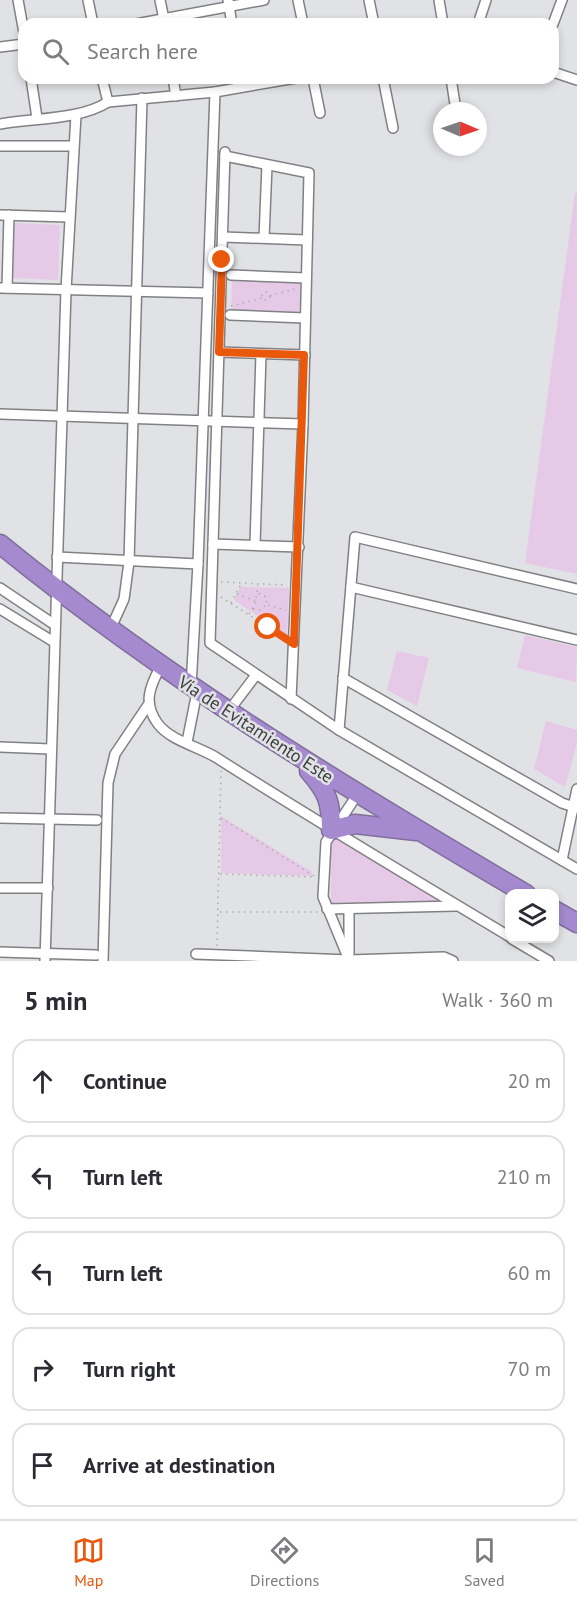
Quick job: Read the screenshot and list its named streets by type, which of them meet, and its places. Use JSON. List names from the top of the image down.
{
  "streets": {
    "highway": ["Vía de Evitamiento Este"]
  },
  "north": "right",
  "page": {
    "search": "Search here",
    "heading": ["5 min", "Walk · 360 m"],
    "list": [
      ["Continue", "20 m"],
      ["Turn left", "210 m"],
      ["Turn left", "60 m"],
      ["Turn right", "70 m"],
      "Arrive at destination"
    ],
    "nav": ["Map", "Directions", "Saved"]
  }
}
